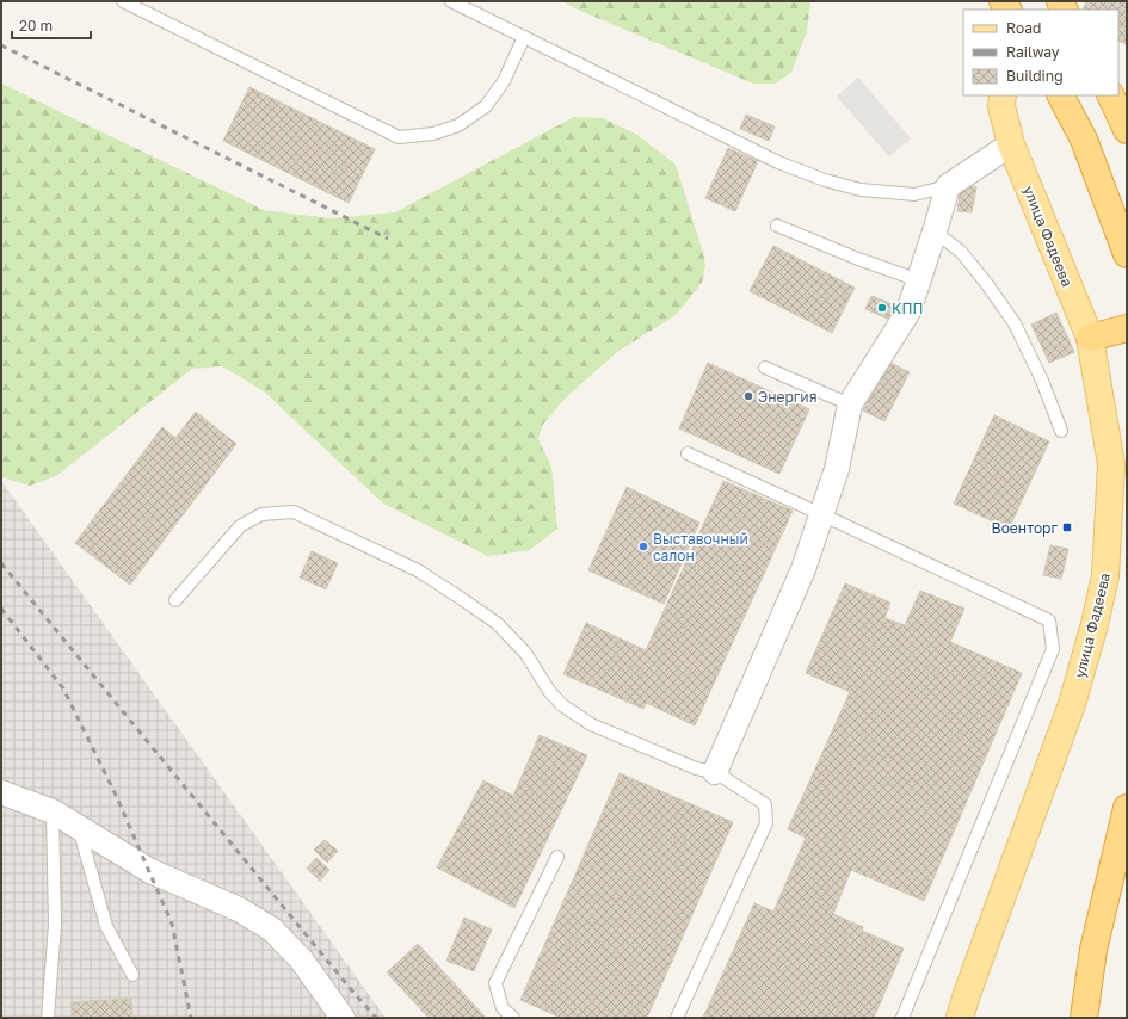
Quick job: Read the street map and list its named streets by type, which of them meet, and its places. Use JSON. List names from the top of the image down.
{
  "streets": {
    "main road": ["улица Фадеева"]
  },
  "places": {
    "other": ["КПП", "Энергия", "Выставочный салон"],
    "transit": ["Военторг"]
  },
  "legend": ["Road", "Railway", "Building"],
  "scale_bar": "20 m"
}
